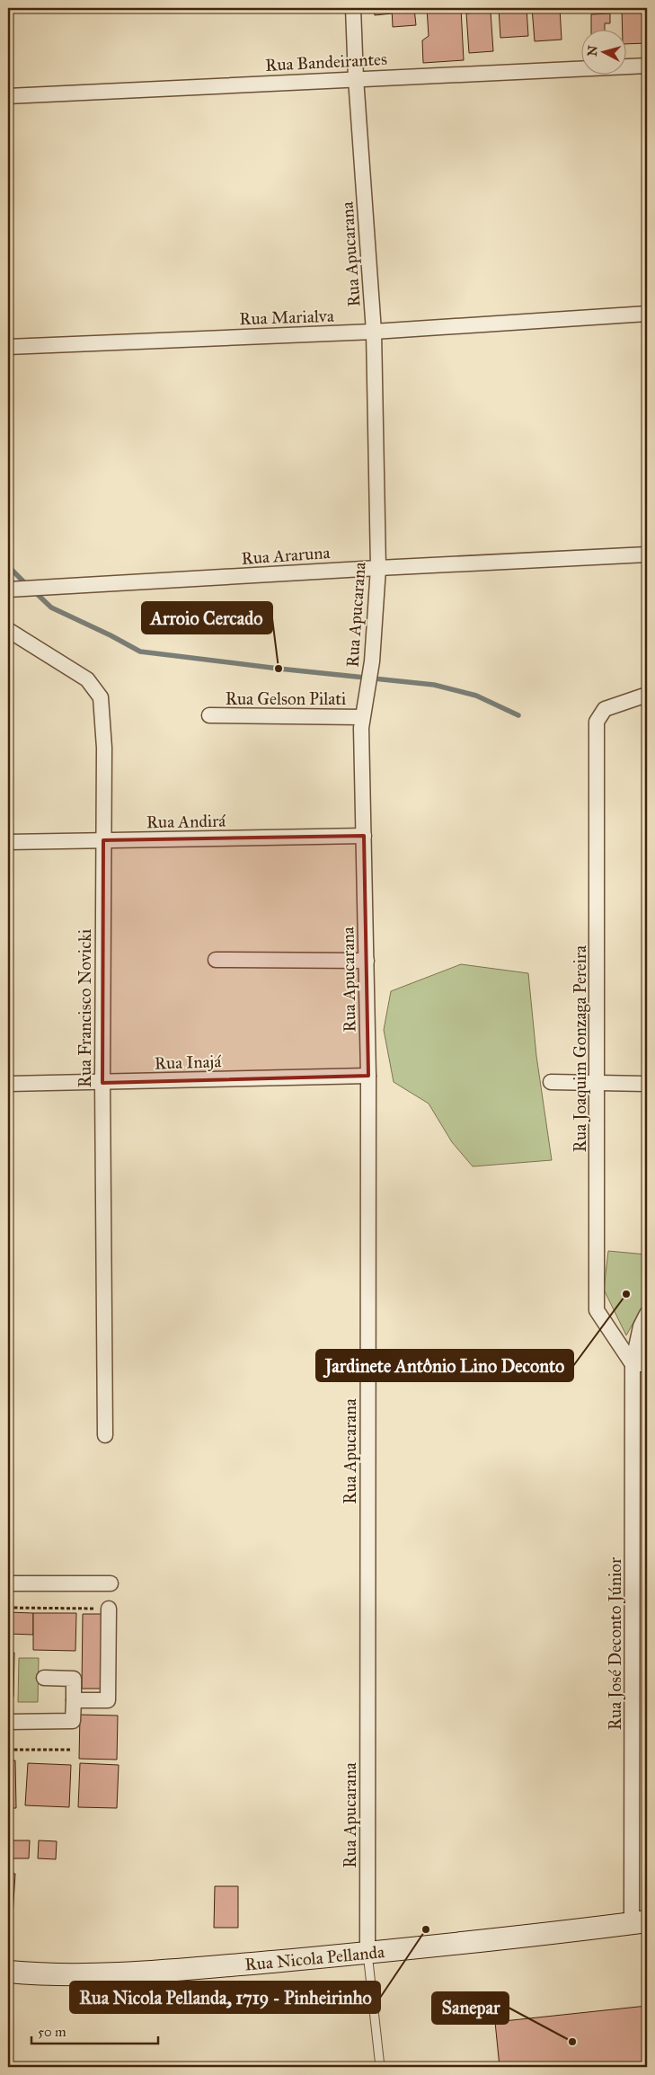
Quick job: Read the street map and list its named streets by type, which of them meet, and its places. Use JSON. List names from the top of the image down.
{
  "streets": {
    "main road": ["Rua Nicola Pellanda"],
    "street": [
      "Rua Bandeirantes",
      "Rua Apucarana",
      "Rua Marialva",
      "Rua Araruna",
      "Rua Gelson Pilati",
      "Rua Andirá",
      "Rua Francisco Novicki",
      "Rua Joaquim Gonzaga Pereira",
      "Rua Inajá",
      "Rua José Deconto Júnior"
    ]
  },
  "crossings": [
    ["Rua Bandeirantes", "Rua Apucarana"],
    ["Rua Apucarana", "Rua Marialva"],
    ["Rua Apucarana", "Rua Araruna"],
    ["Rua Apucarana", "Rua Gelson Pilati"],
    ["Rua Apucarana", "Rua Andirá"],
    ["Rua Apucarana", "Rua Inajá"],
    ["Rua Apucarana", "Rua Nicola Pellanda"],
    ["Rua Andirá", "Rua Francisco Novicki"],
    ["Rua Francisco Novicki", "Rua Inajá"],
    ["Rua Joaquim Gonzaga Pereira", "Rua José Deconto Júnior"],
    ["Rua José Deconto Júnior", "Rua Nicola Pellanda"]
  ],
  "places": [
    "Arroio Cercado",
    "Jardinete Antônio Lino Deconto",
    "Rua Nicola Pellanda, 1719 - Pinheirinho",
    "Sanepar"
  ],
  "scale_bar": "50 m",
  "north": "left"
}
